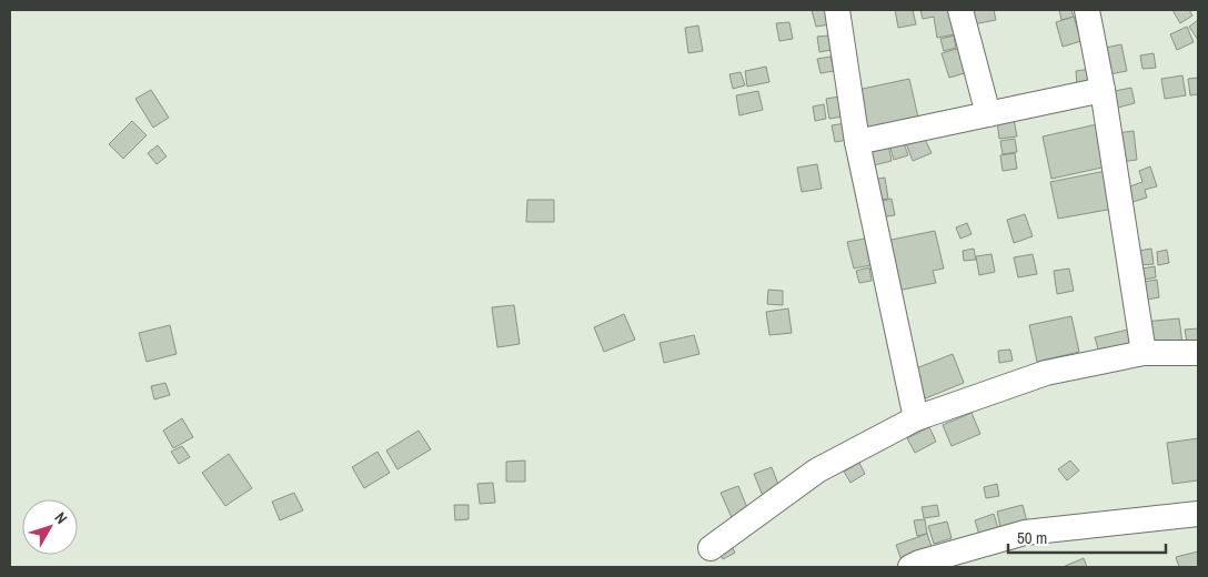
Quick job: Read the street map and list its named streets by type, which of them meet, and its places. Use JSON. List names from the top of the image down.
{
  "scale_bar": "50 m",
  "north": "top right"
}
